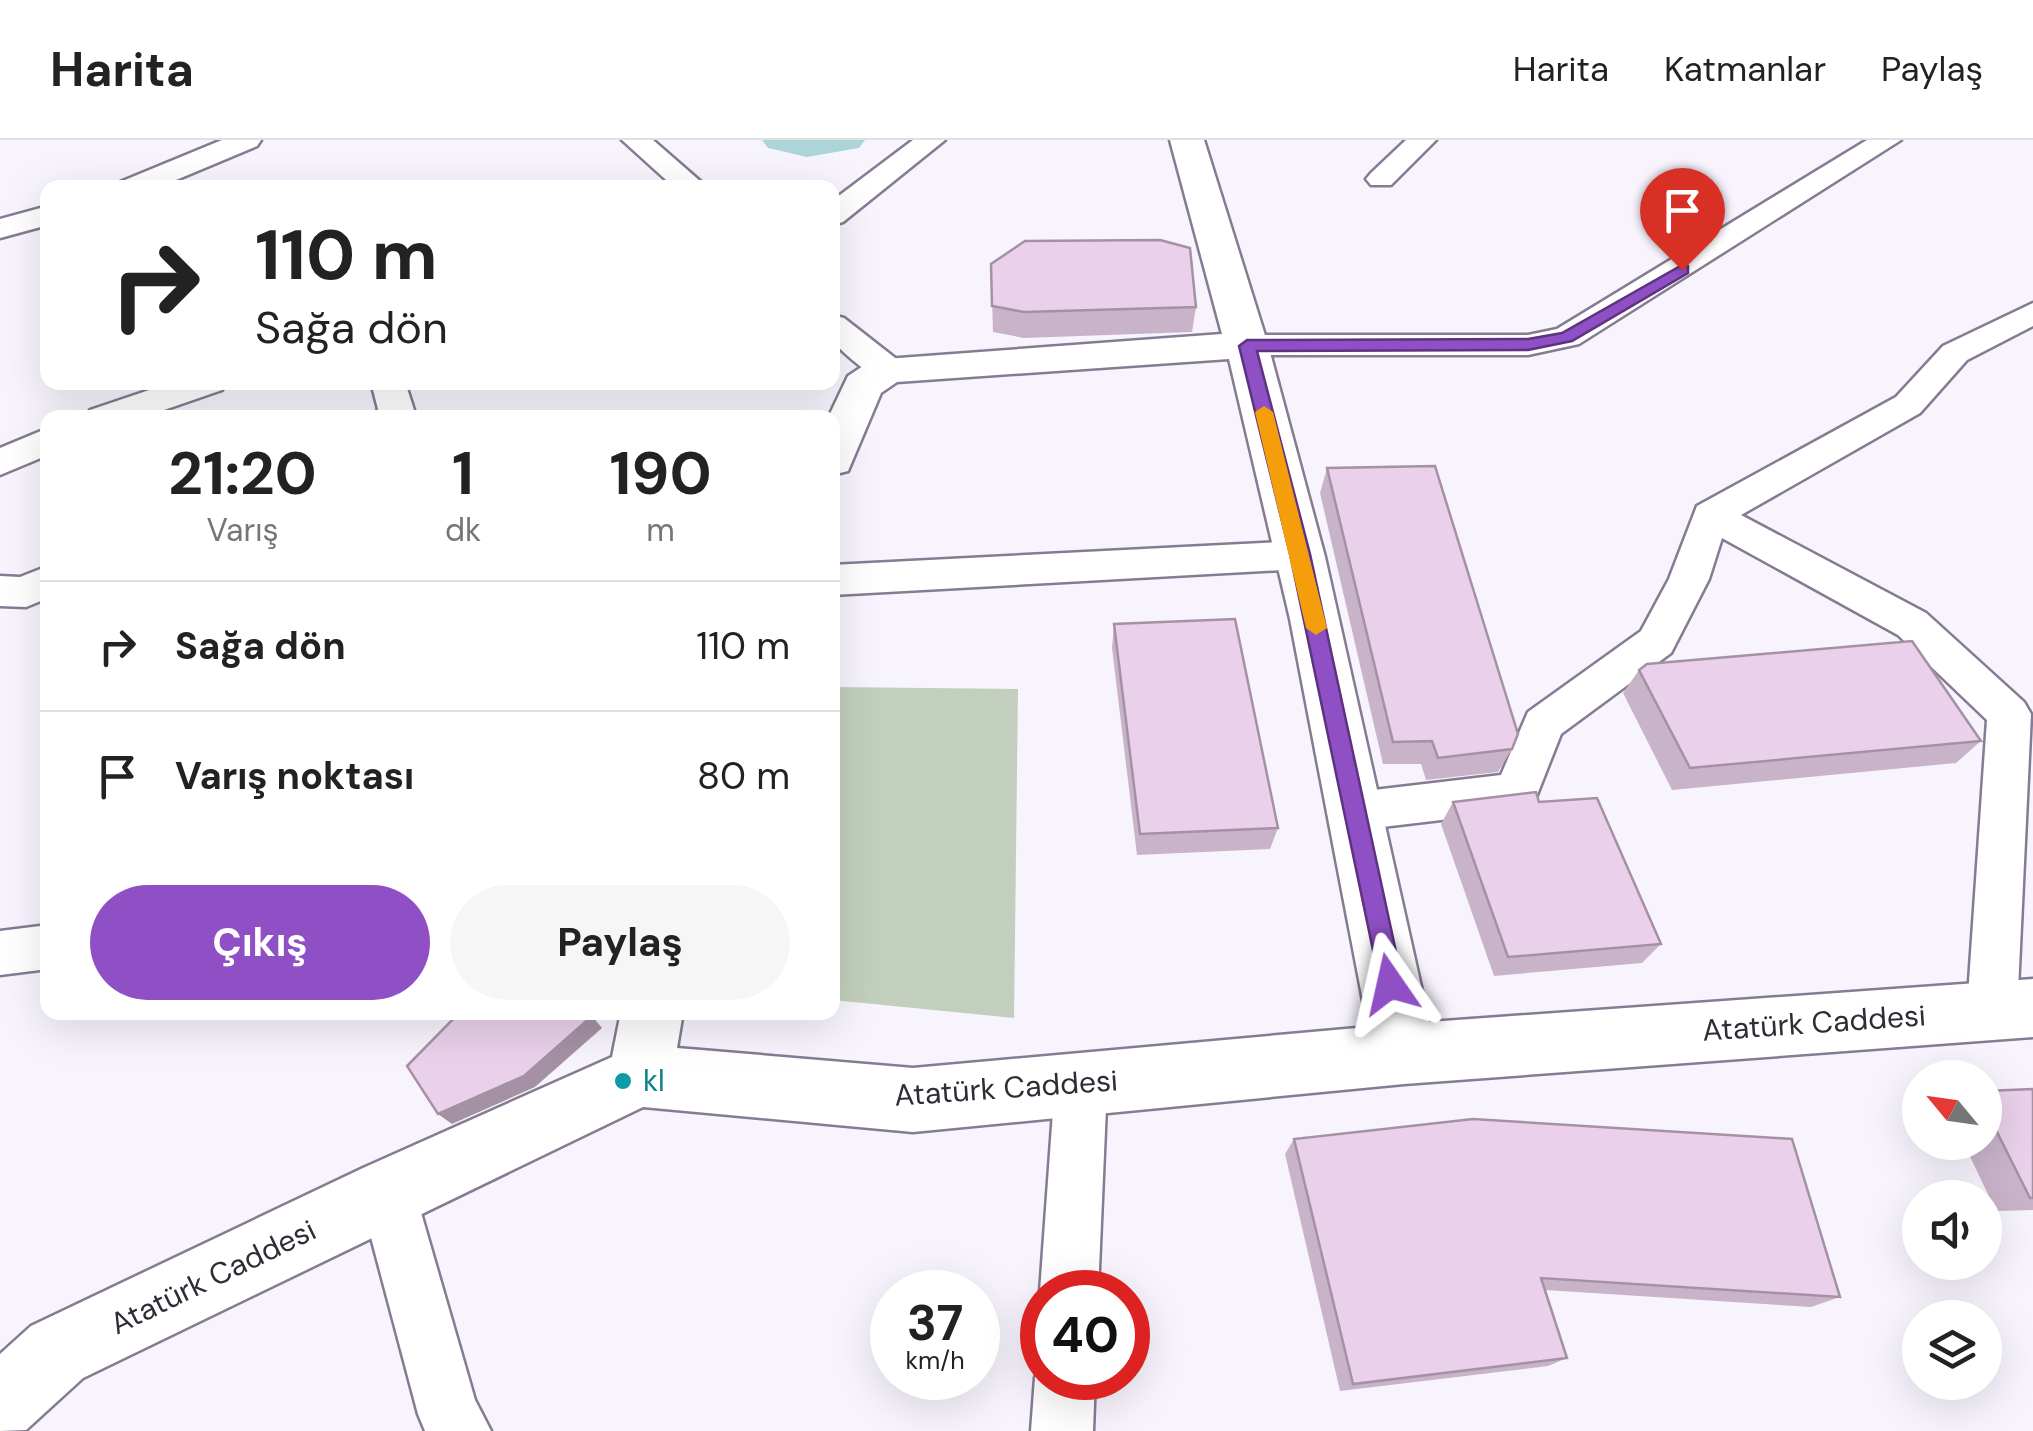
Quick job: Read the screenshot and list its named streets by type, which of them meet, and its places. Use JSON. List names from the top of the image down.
{
  "streets": {
    "street": ["Atatürk Caddesi"]
  },
  "places": ["kl"],
  "north": "top left",
  "page": {
    "header": "Harita",
    "nav": ["Harita", "Katmanlar", "Paylaş"],
    "turn": ["110 m", "Sağa dön"],
    "eta": [
      "21:20",
      "Varış",
      "1",
      "dk",
      "190",
      "m"
    ],
    "list": [
      {
        "name": "Sağa dön",
        "value": "110 m"
      },
      {
        "name": "Varış noktası",
        "value": "80 m"
      }
    ],
    "buttons": ["Çıkış", "Paylaş"],
    "speed": "37 km/h",
    "limit": "40"
  }
}
